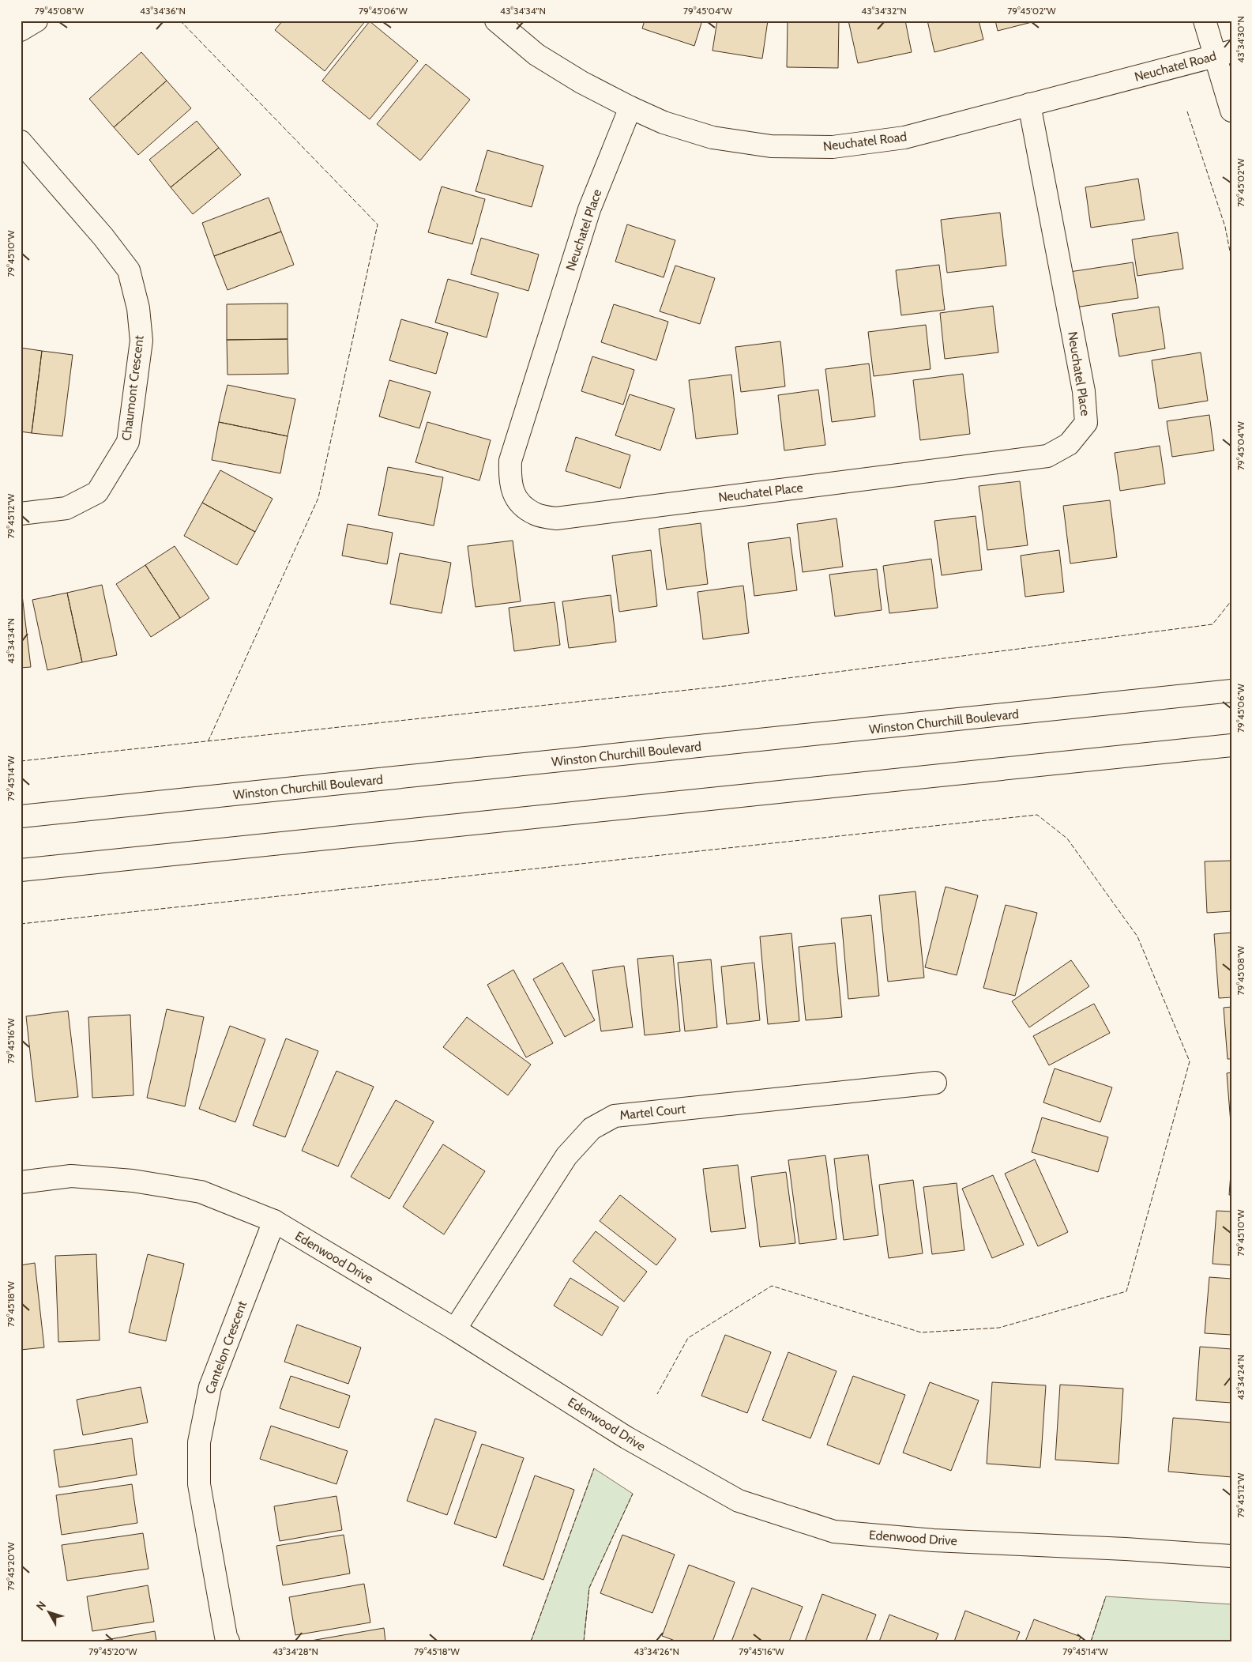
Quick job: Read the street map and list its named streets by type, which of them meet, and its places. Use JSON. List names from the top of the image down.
{
  "streets": {
    "street": [
      "Neuchatel Road",
      "Neuchatel Place",
      "Chaumont Crescent",
      "Winston Churchill Boulevard",
      "Martel Court",
      "Edenwood Drive",
      "Cantelon Crescent"
    ]
  },
  "crossings": [
    ["Neuchatel Road", "Neuchatel Place"],
    ["Martel Court", "Edenwood Drive"],
    ["Edenwood Drive", "Cantelon Crescent"]
  ],
  "north": "top left",
  "coordinates": [
    "79°45'08\"W",
    "43°34'36\"N",
    "79°45'06\"W",
    "43°34'34\"N",
    "79°45'04\"W",
    "43°34'32\"N",
    "79°45'02\"W",
    "43°34'30\"N",
    "79°45'10\"W",
    "79°45'12\"W",
    "79°45'14\"W",
    "79°45'16\"W",
    "79°45'18\"W",
    "43°34'24\"N",
    "79°45'20\"W",
    "43°34'28\"N",
    "43°34'26\"N"
  ]
}
